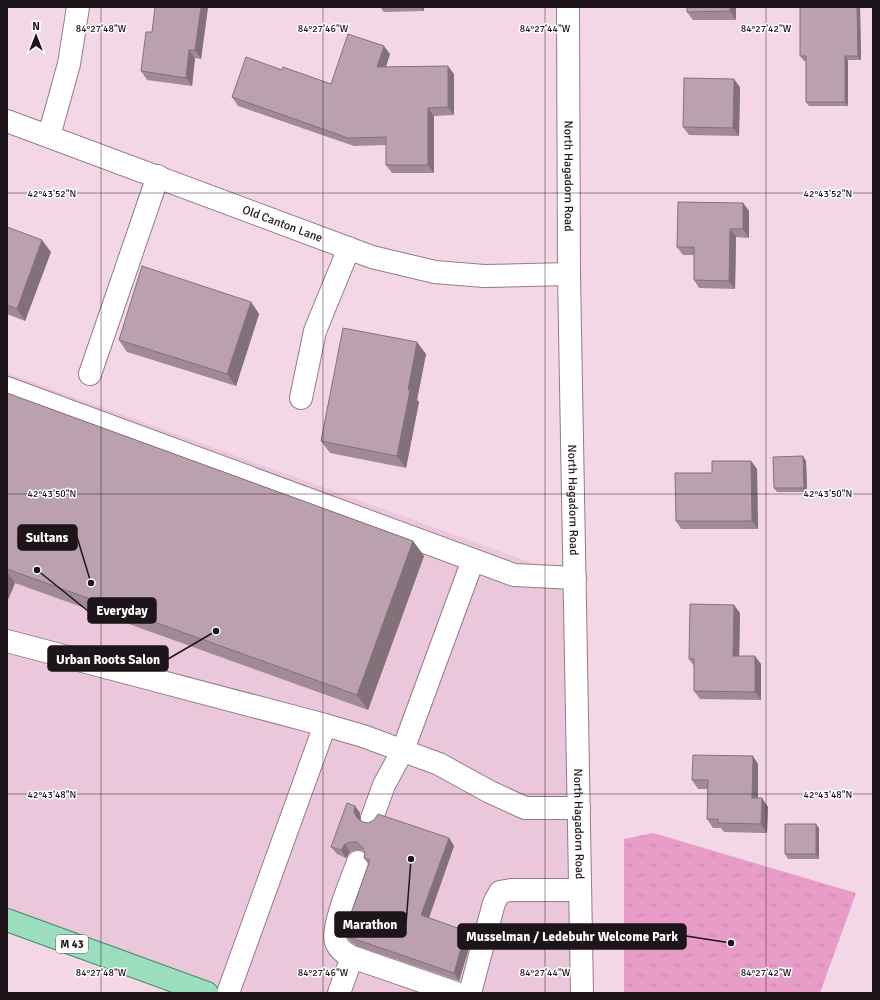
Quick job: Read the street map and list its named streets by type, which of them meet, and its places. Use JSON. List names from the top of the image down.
{
  "streets": {
    "main road": ["M 43"],
    "street": ["North Hagadorn Road", "Old Canton Lane"]
  },
  "crossings": [
    ["North Hagadorn Road", "Old Canton Lane"]
  ],
  "places": [
    "Everyday",
    "Sultans",
    "Urban Roots Salon",
    "Marathon",
    "Musselman / Ledebuhr Welcome Park"
  ],
  "north": "top",
  "coordinates": [
    "84°27'48\"W",
    "84°27'46\"W",
    "84°27'44\"W",
    "84°27'42\"W",
    "42°43'52\"N",
    "42°43'50\"N",
    "42°43'48\"N"
  ]
}
